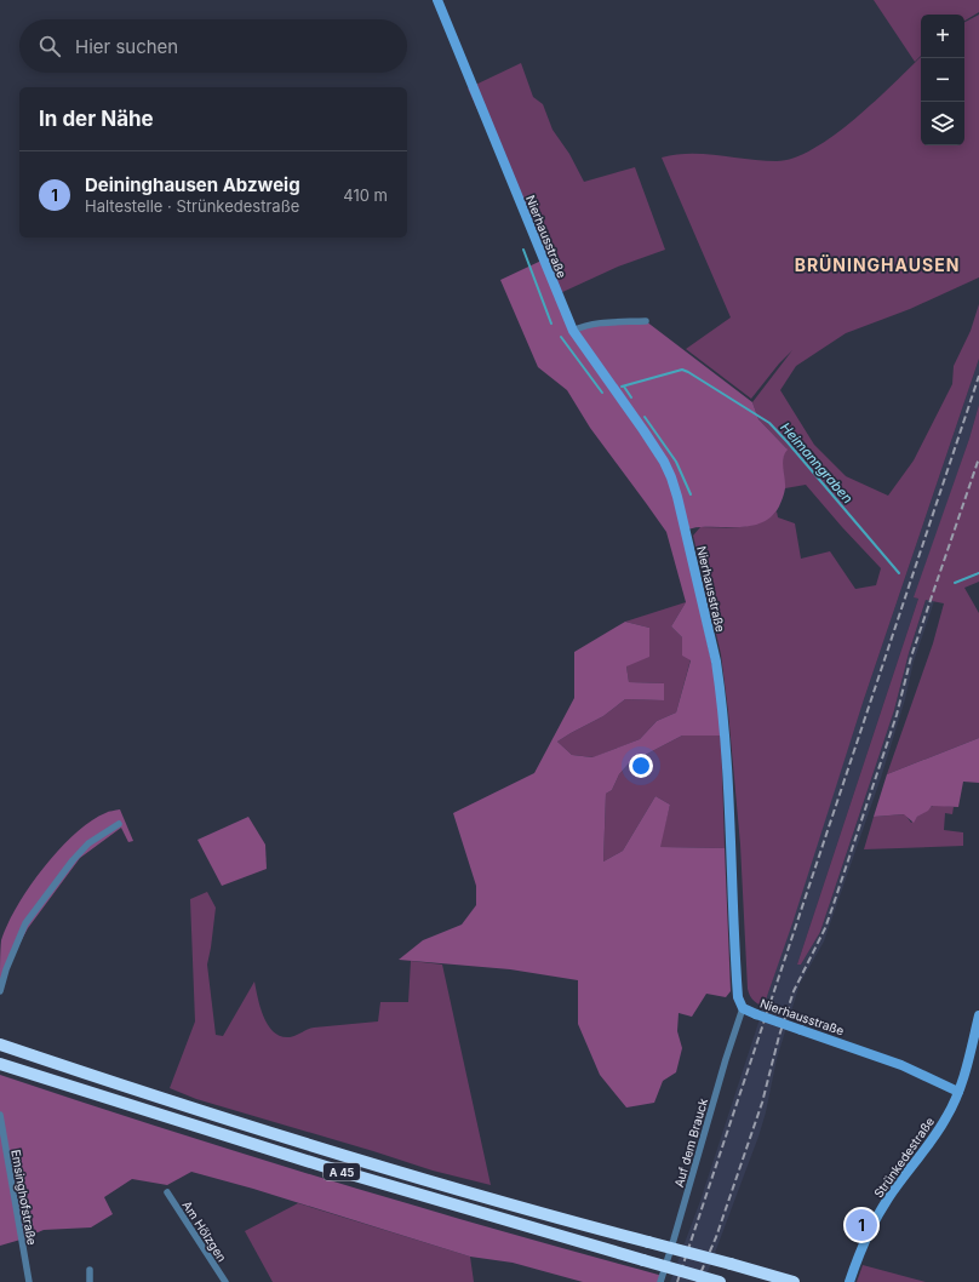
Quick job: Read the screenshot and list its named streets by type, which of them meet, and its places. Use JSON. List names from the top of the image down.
{
  "streets": {
    "highway": ["A 45"],
    "main road": ["Nierhausstraße", "Strünkedestraße"],
    "street": ["Auf dem Brauck", "Emsinghofstraße", "Am Hölzgen"]
  },
  "crossings": [
    ["Nierhausstraße", "Auf dem Brauck"],
    ["Nierhausstraße", "Strünkedestraße"]
  ],
  "districts": ["BRÜNINGHAUSEN"],
  "water": ["Heimanngraben"],
  "page": {
    "map_buttons": ["+", "−"],
    "search": "Hier suchen",
    "heading": "In der Nähe",
    "list": [
      {
        "mark": "1",
        "name": "Deininghausen Abzweig",
        "note": "Haltestelle · Strünkedestraße",
        "value": "410 m"
      }
    ],
    "pins": "1"
  }
}
